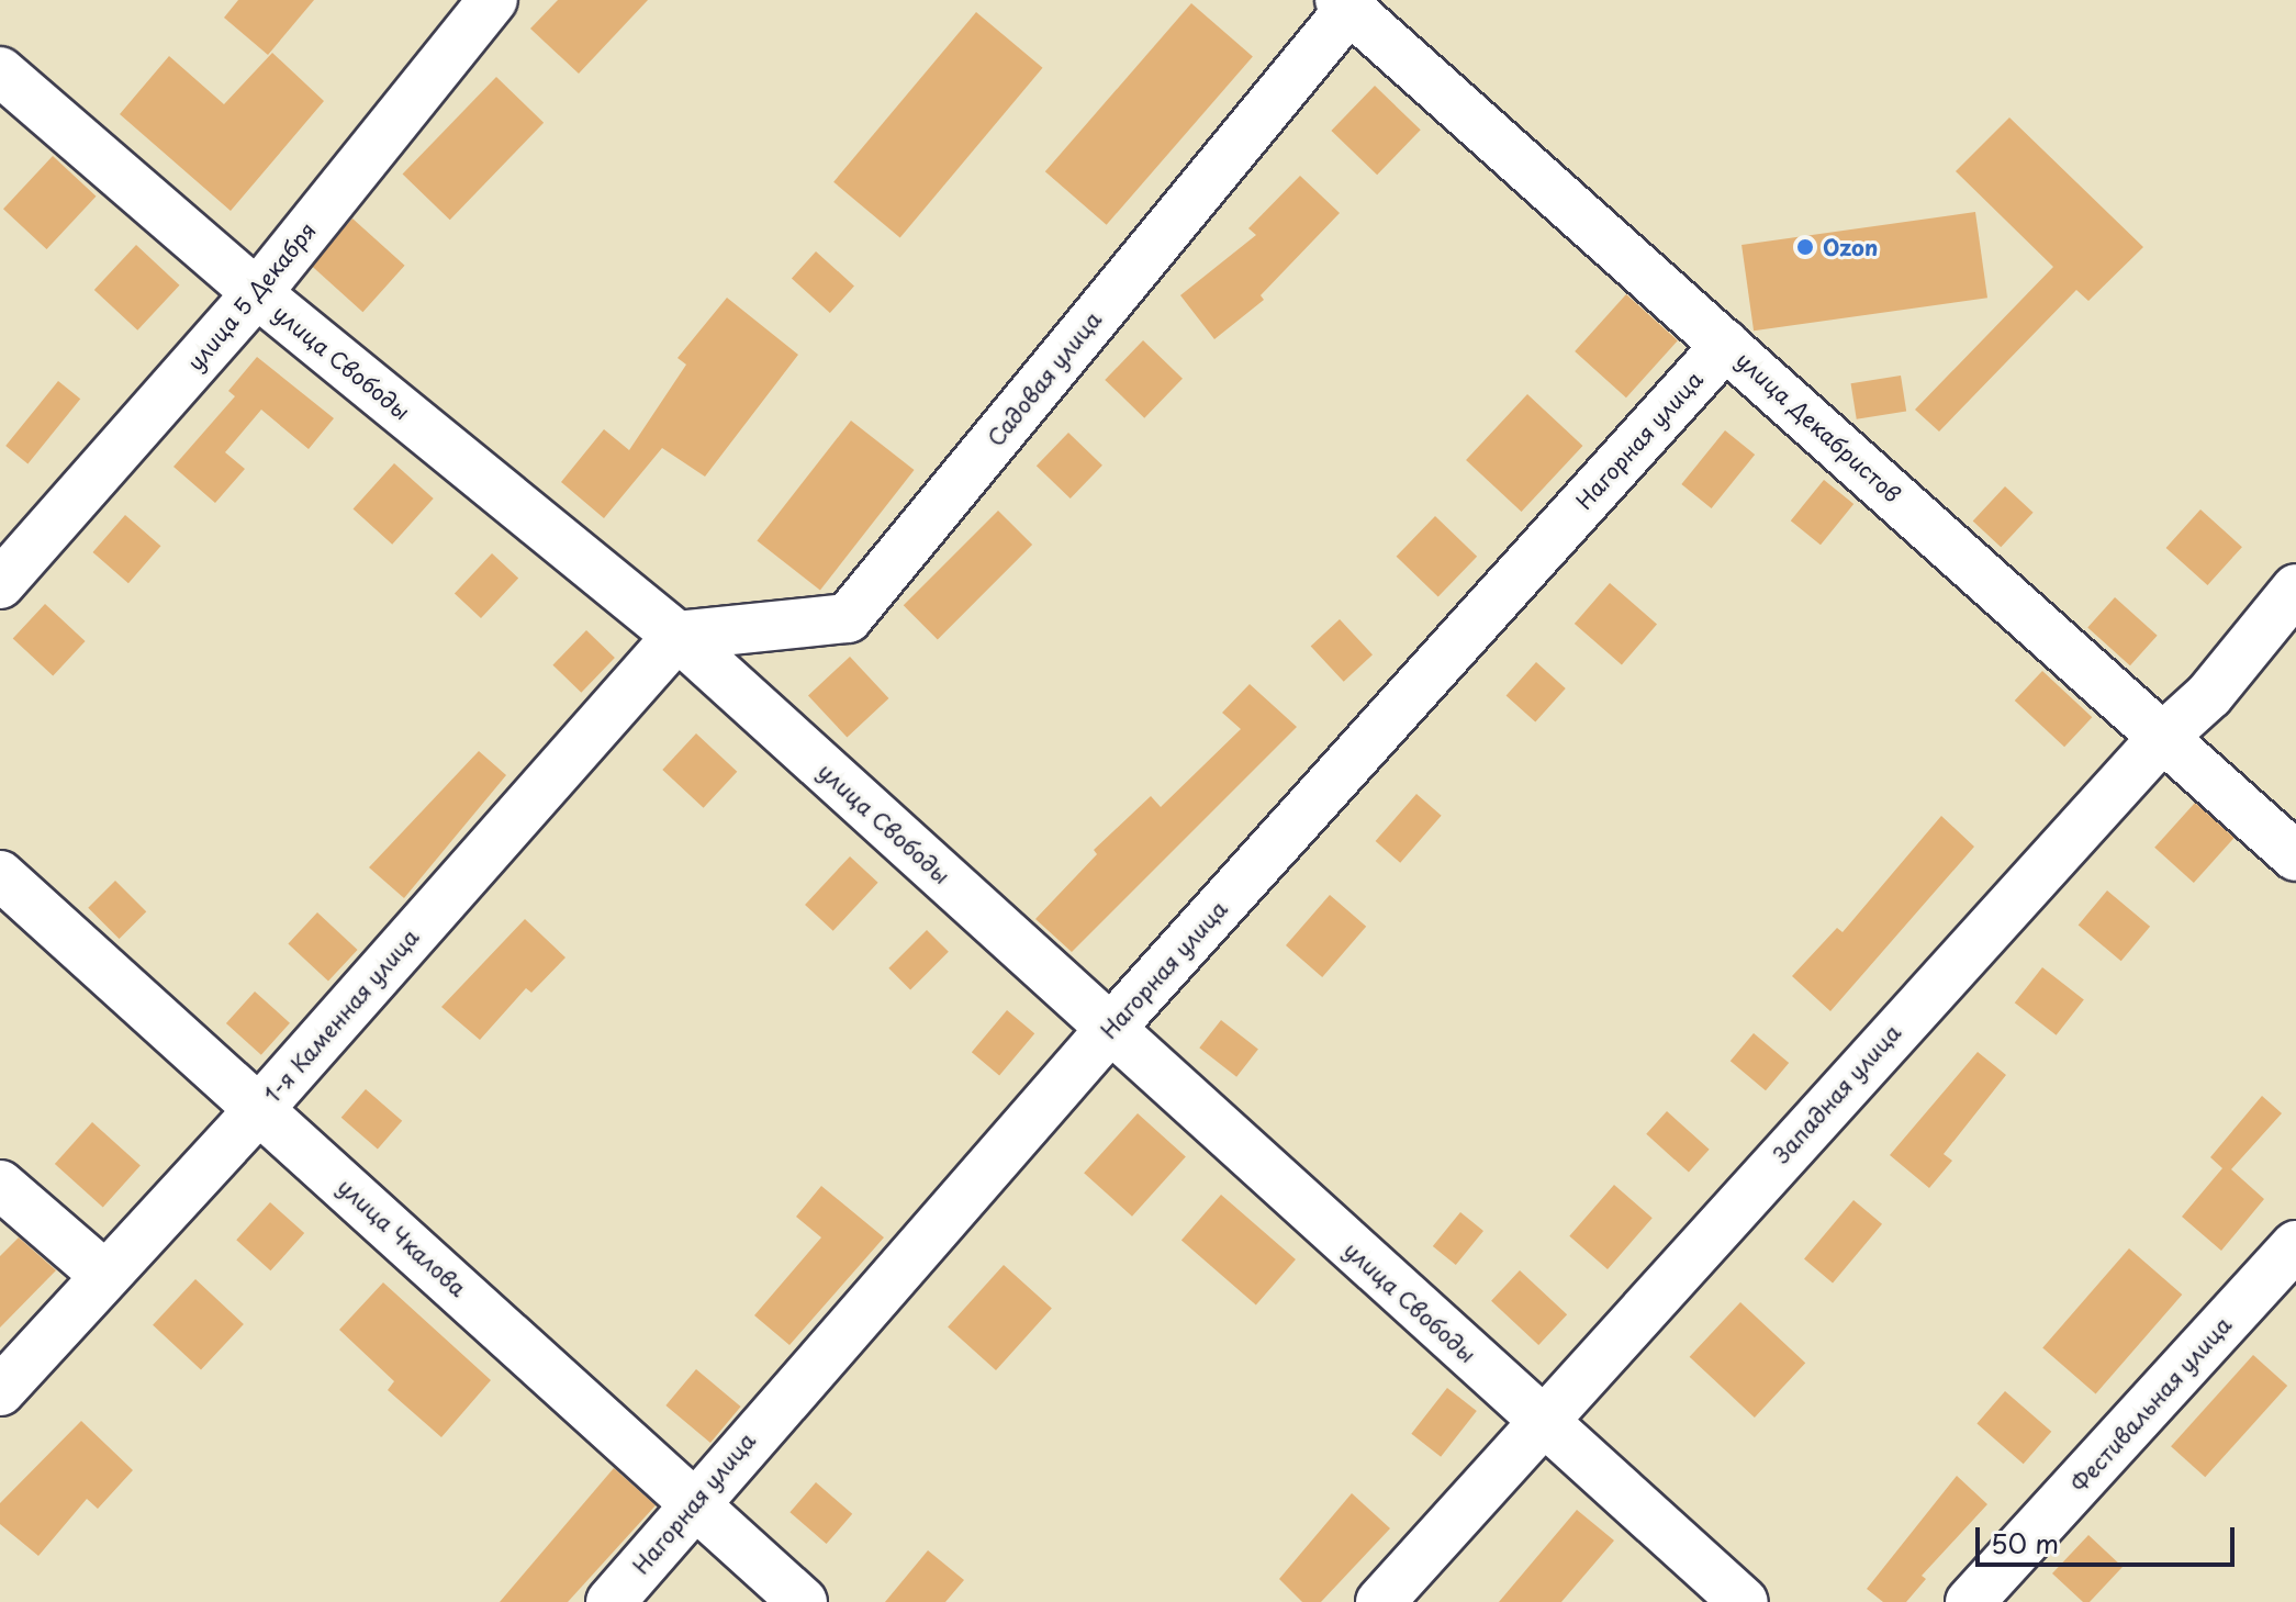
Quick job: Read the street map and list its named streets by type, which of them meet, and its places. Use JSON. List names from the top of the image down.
{
  "streets": {
    "street": [
      "улица 5 Декабря",
      "улица Свободы",
      "Садовая улица",
      "улица Декабристов",
      "Нагорная улица",
      "1-я Каменная улица",
      "Западная улица",
      "улица Чкалова",
      "Фестивальная улица"
    ]
  },
  "crossings": [
    ["улица 5 Декабря", "улица Свободы"],
    ["улица Свободы", "Садовая улица"],
    ["улица Свободы", "Нагорная улица"],
    ["улица Свободы", "1-я Каменная улица"],
    ["улица Свободы", "Западная улица"],
    ["Садовая улица", "улица Декабристов"],
    ["Садовая улица", "1-я Каменная улица"],
    ["улица Декабристов", "Нагорная улица"],
    ["улица Декабристов", "Западная улица"],
    ["Нагорная улица", "улица Чкалова"],
    ["1-я Каменная улица", "улица Чкалова"]
  ],
  "places": ["Ozon"],
  "scale_bar": "50 m"
}
